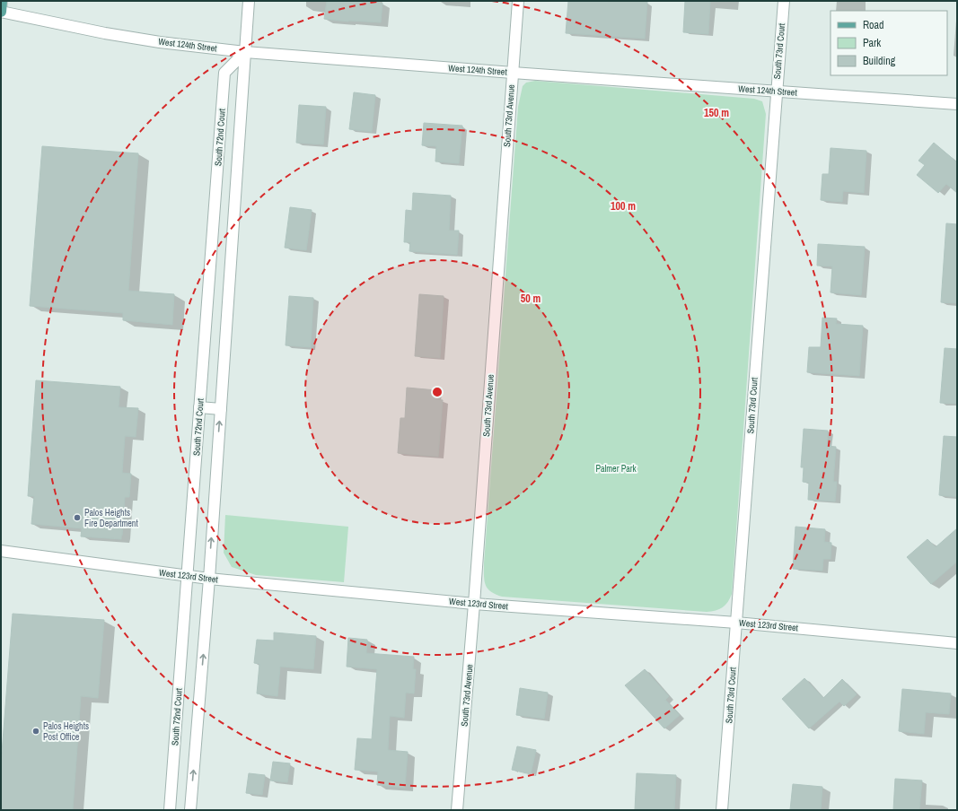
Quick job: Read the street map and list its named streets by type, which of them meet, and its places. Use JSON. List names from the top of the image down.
{
  "streets": {
    "street": [
      "West 124th Street",
      "South 73rd Court",
      "South 73rd Avenue",
      "South 72nd Court",
      "West 123rd Street"
    ]
  },
  "crossings": [
    ["West 124th Street", "South 73rd Court"],
    ["West 124th Street", "South 73rd Avenue"],
    ["West 124th Street", "South 72nd Court"],
    ["South 73rd Court", "West 123rd Street"],
    ["South 73rd Avenue", "West 123rd Street"],
    ["South 72nd Court", "West 123rd Street"]
  ],
  "parks": ["Palmer Park"],
  "places": ["Palos Heights Fire Department", "Palos Heights Post Office"],
  "legend": ["Road", "Park", "Building"],
  "rings": ["150 m", "100 m", "50 m"]
}
